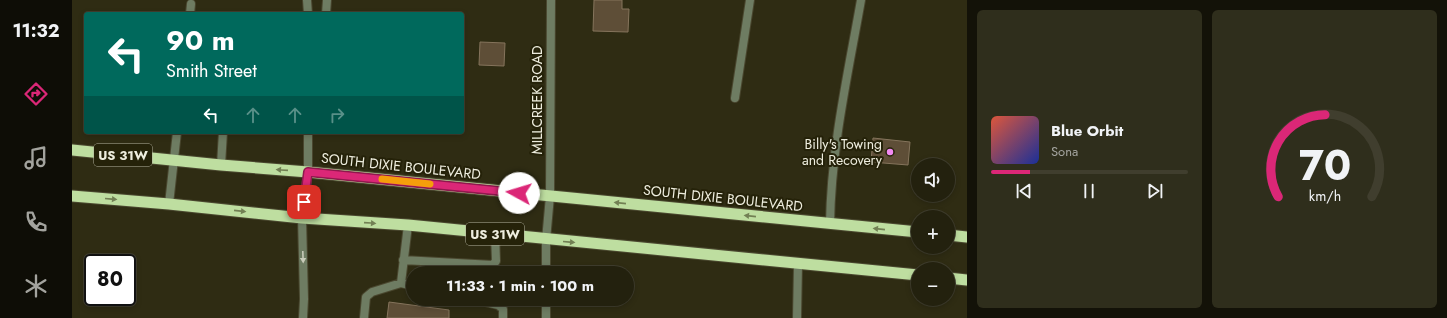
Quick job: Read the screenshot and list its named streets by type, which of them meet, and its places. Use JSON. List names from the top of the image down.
{
  "streets": {
    "highway": ["US 31W", "SOUTH DIXIE BOULEVARD"],
    "street": ["MILLCREEK ROAD"]
  },
  "crossings": [
    ["MILLCREEK ROAD", "US 31W"],
    ["MILLCREEK ROAD", "SOUTH DIXIE BOULEVARD"]
  ],
  "places": ["Billy's Towing and Recovery"],
  "page": {
    "tabs": "11:32",
    "turn": ["90 m", "Smith Street"],
    "song": ["Blue Orbit", "Sona"],
    "map_buttons": ["+", "−"],
    "limit": "80",
    "trip": "11:33 · 1 min · 100 m",
    "gauge": ["70", "km/h"]
  }
}
